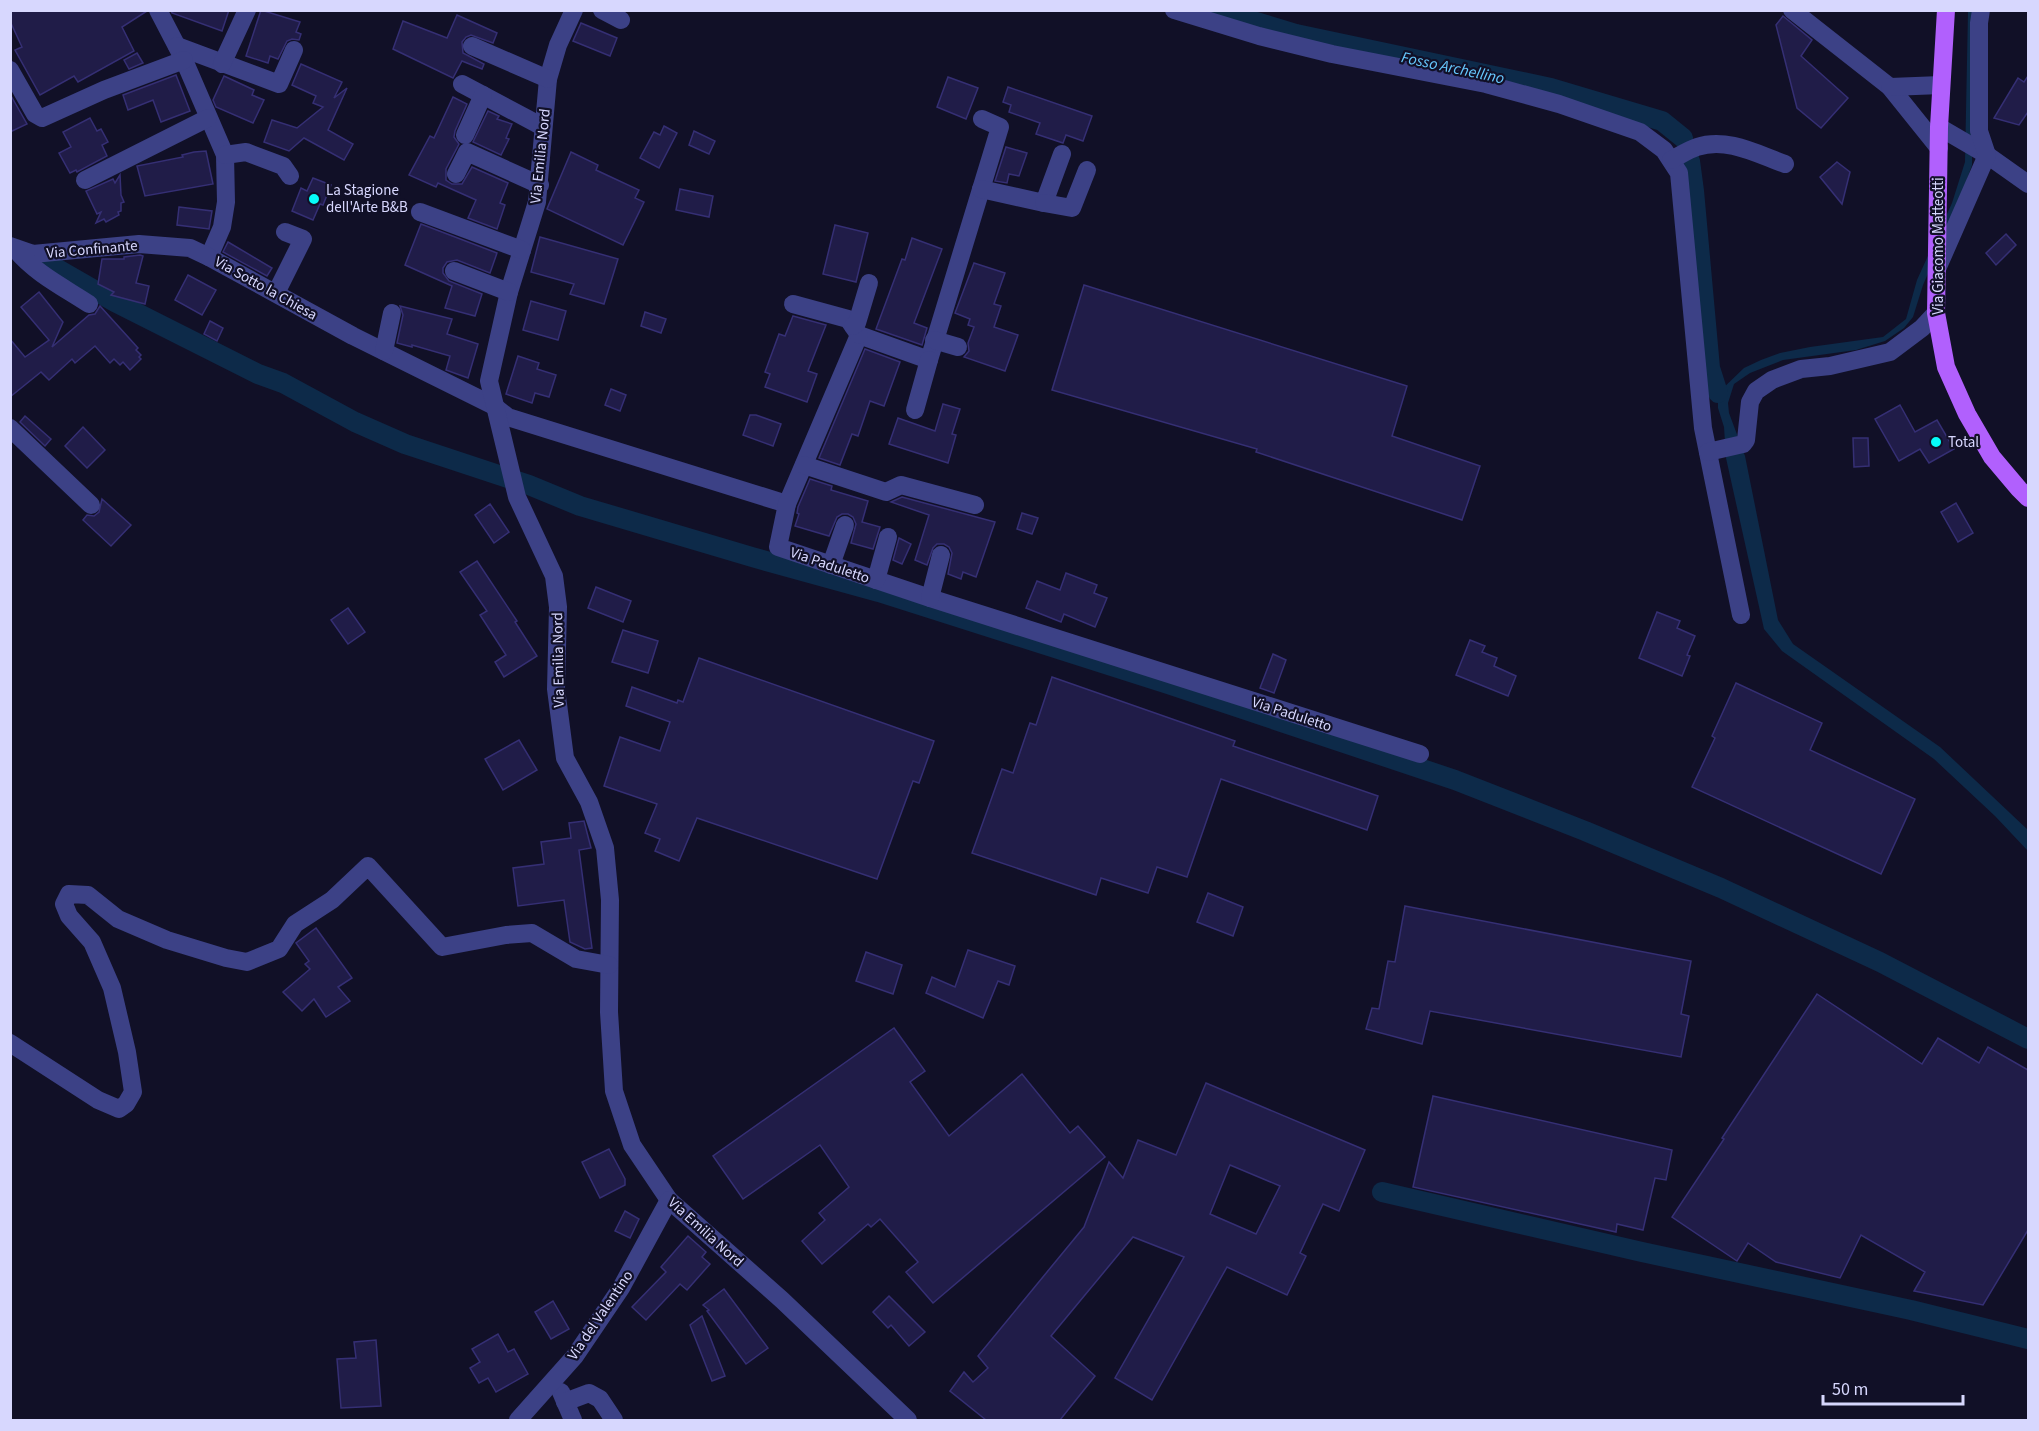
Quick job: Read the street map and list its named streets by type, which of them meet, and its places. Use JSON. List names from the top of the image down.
{
  "streets": {
    "main road": ["Via Giacomo Matteotti"],
    "street": [
      "Via Emilia Nord",
      "Via Confinante",
      "Via Sotto la Chiesa",
      "Via Paduletto",
      "Via del Valentino"
    ]
  },
  "crossings": [
    ["Via Emilia Nord", "Via Sotto la Chiesa"],
    ["Via Emilia Nord", "Via del Valentino"],
    ["Via Confinante", "Via Sotto la Chiesa"],
    ["Via Sotto la Chiesa", "Via Paduletto"]
  ],
  "water": ["Fosso Archellino"],
  "places": ["La Stagione dell'Arte B&B", "Total"],
  "scale_bar": "50 m"
}
